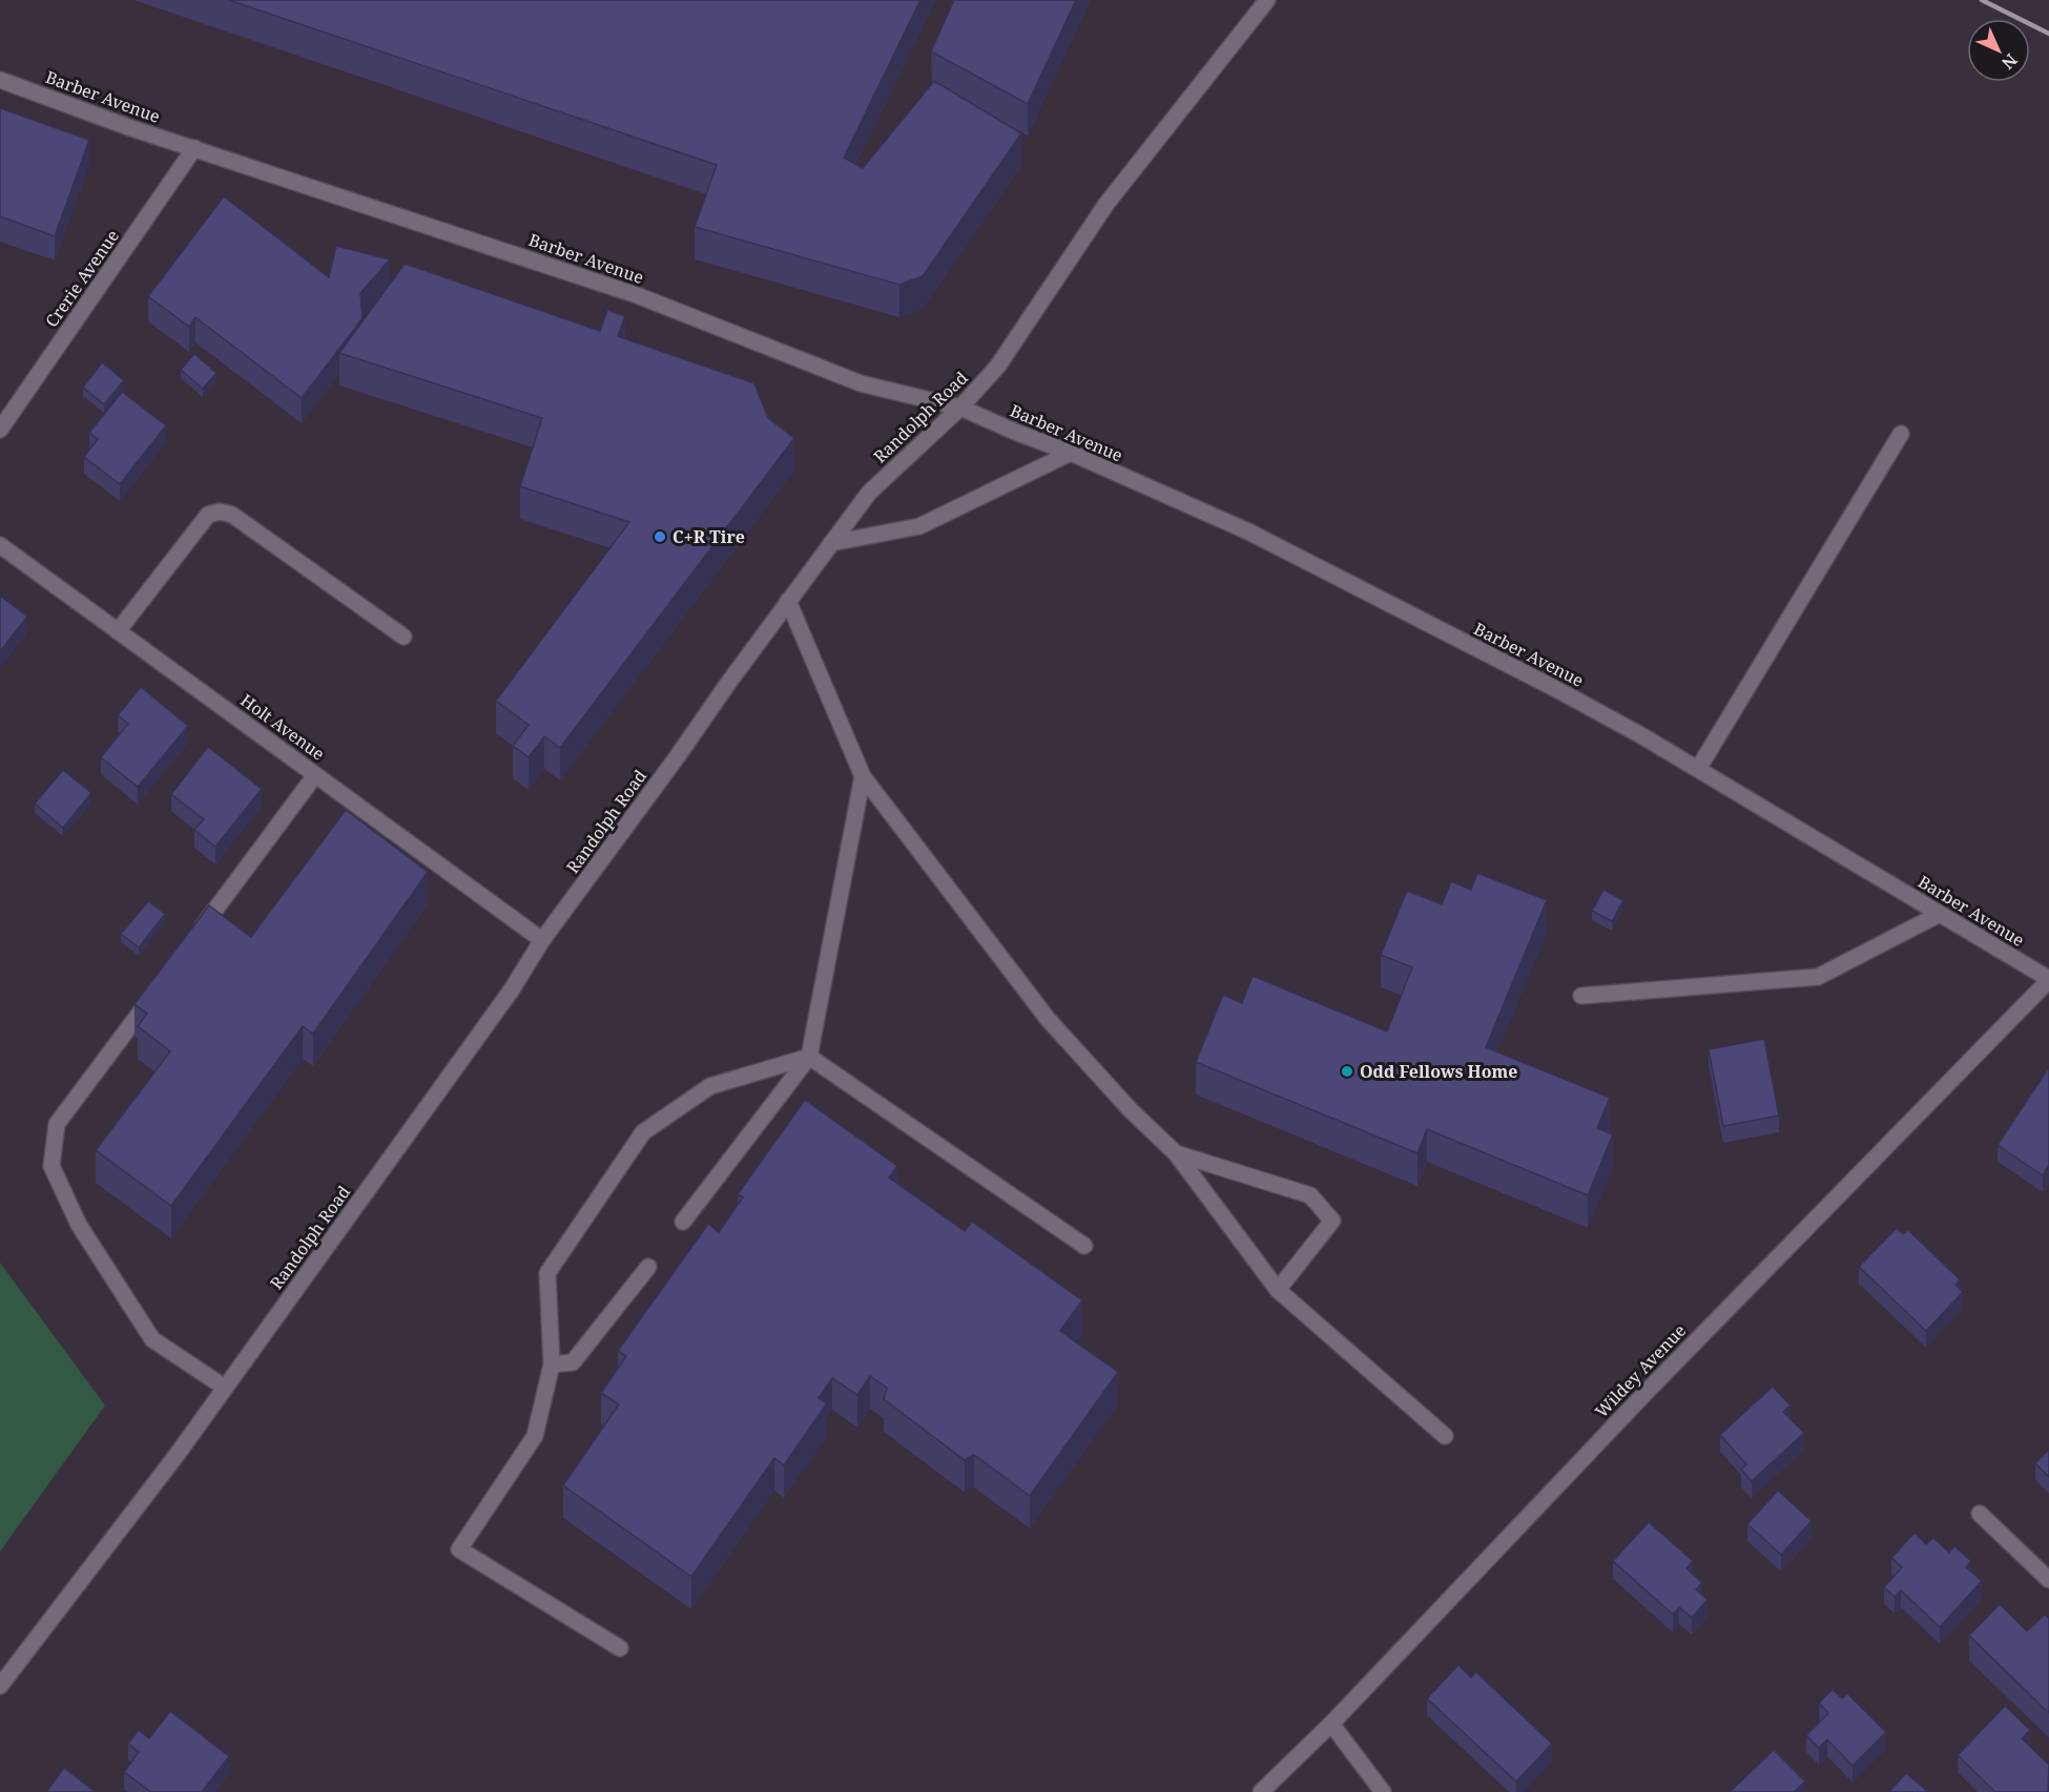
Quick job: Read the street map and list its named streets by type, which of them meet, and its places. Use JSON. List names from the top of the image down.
{
  "streets": {
    "street": [
      "Barber Avenue",
      "Crerie Avenue",
      "Randolph Road",
      "Holt Avenue",
      "Wildey Avenue"
    ]
  },
  "crossings": [
    ["Barber Avenue", "Crerie Avenue"],
    ["Barber Avenue", "Randolph Road"],
    ["Barber Avenue", "Wildey Avenue"],
    ["Randolph Road", "Holt Avenue"]
  ],
  "places": ["C+R Tire", "Odd Fellows Home"],
  "north": "bottom right"
}
